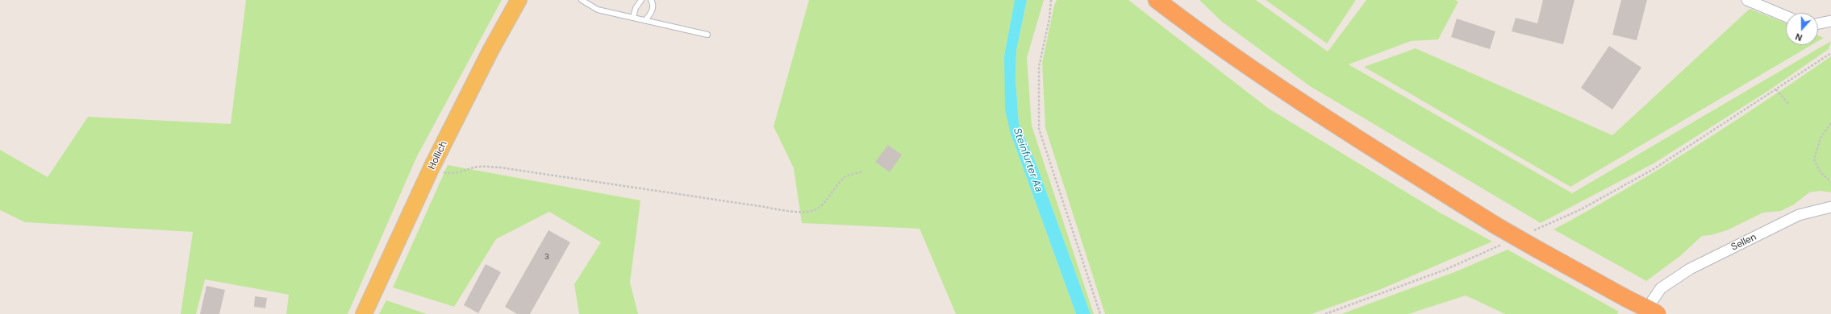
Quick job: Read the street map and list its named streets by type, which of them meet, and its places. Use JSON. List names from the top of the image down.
{
  "streets": {
    "main road": ["Hollich"],
    "street": ["Sellen"]
  },
  "water": ["Steinfurter Aa"],
  "house_numbers": ["3"],
  "north": "bottom"
}
